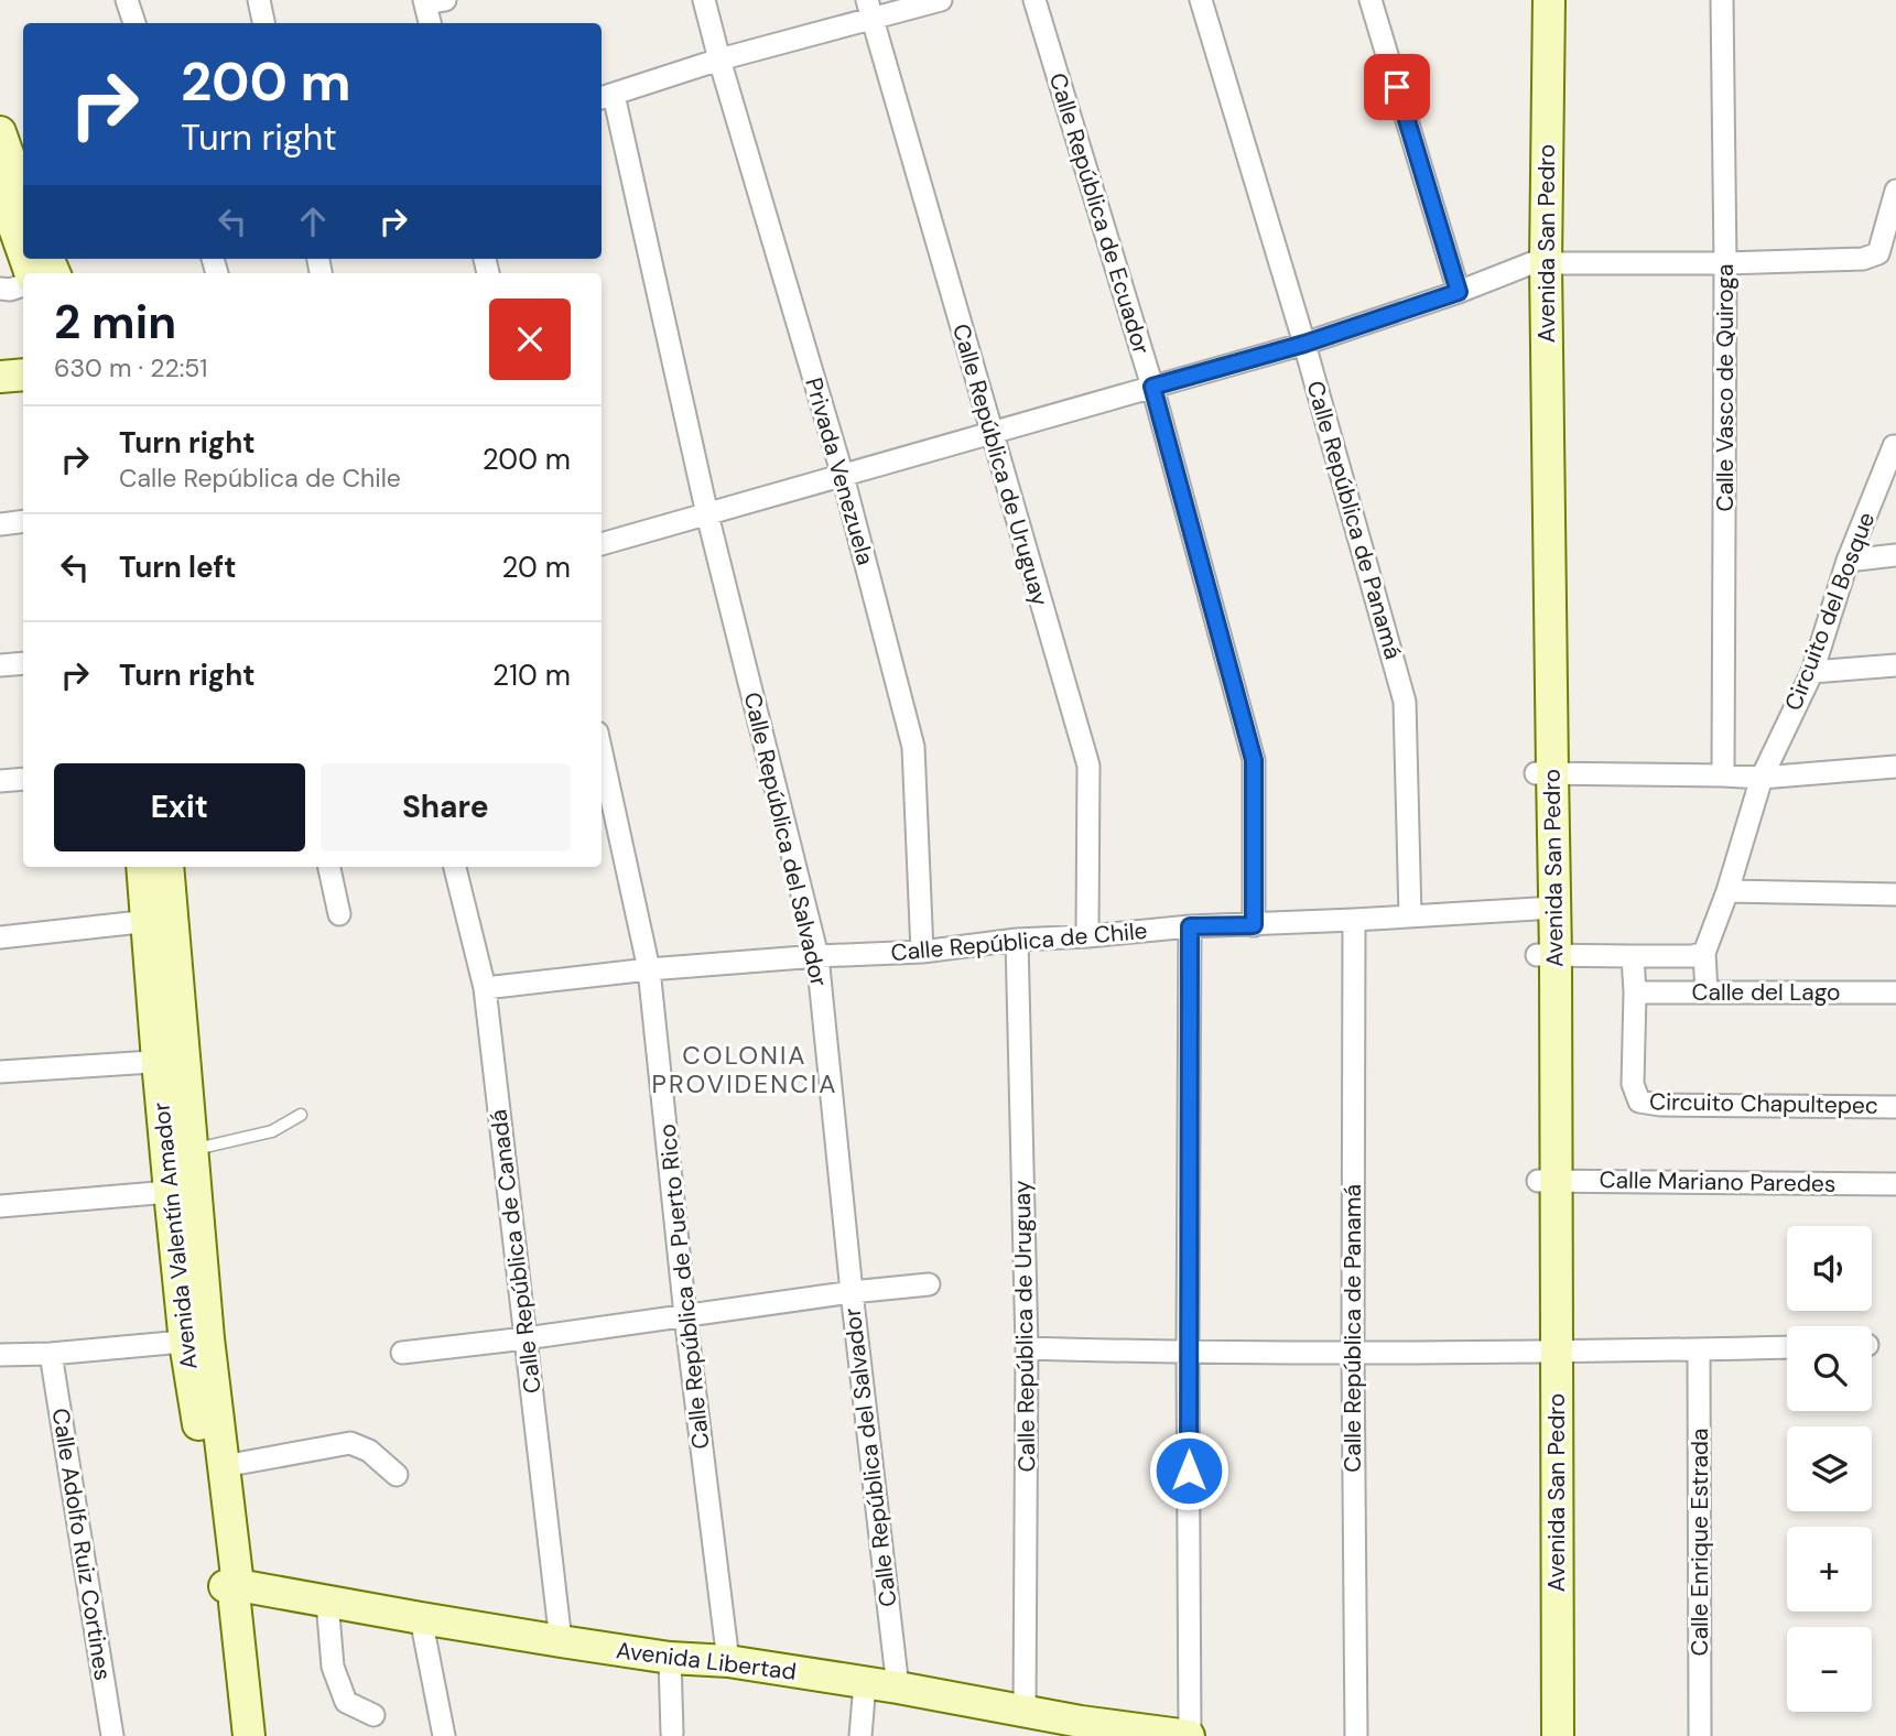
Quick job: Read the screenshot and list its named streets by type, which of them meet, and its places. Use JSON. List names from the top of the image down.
{
  "streets": {
    "main road": ["Avenida San Pedro", "Avenida Valentín Amador", "Avenida Libertad"],
    "street": [
      "Calle República de Ecuador",
      "Calle Vasco de Quiroga",
      "Calle República de Uruguay",
      "Privada Venezuela",
      "Calle República de Panamá",
      "Circuito del Bosque",
      "Calle República del Salvador",
      "Calle República de Chile",
      "Calle del Lago",
      "Circuito Chapultepec",
      "Calle Mariano Paredes",
      "Calle República de Canadá",
      "Calle República de Puerto Rico",
      "Calle Enrique Estrada",
      "Calle Adolfo Ruiz Cortines"
    ]
  },
  "crossings": [
    ["Calle República de Ecuador", "Calle República de Chile"],
    ["Avenida San Pedro", "Calle República de Chile"],
    ["Avenida San Pedro", "Calle Mariano Paredes"],
    ["Calle República de Uruguay", "Calle República de Chile"],
    ["Calle República de Uruguay", "Avenida Libertad"],
    ["Privada Venezuela", "Calle República de Chile"],
    ["Calle República de Panamá", "Calle República de Chile"],
    ["Circuito del Bosque", "Calle del Lago"],
    ["Calle República del Salvador", "Calle República de Chile"],
    ["Calle República del Salvador", "Avenida Libertad"],
    ["Calle República de Chile", "Calle República de Canadá"],
    ["Calle República de Chile", "Calle República de Puerto Rico"],
    ["Calle del Lago", "Circuito Chapultepec"],
    ["Avenida Valentín Amador", "Avenida Libertad"],
    ["Calle República de Canadá", "Avenida Libertad"],
    ["Calle República de Puerto Rico", "Avenida Libertad"]
  ],
  "districts": ["COLONIA PROVIDENCIA"],
  "page": {
    "turn": ["200 m", "Turn right"],
    "heading": ["2 min", "630 m · 22:51"],
    "list": [
      {
        "name": "Turn right",
        "note": "Calle República de Chile",
        "value": "200 m"
      },
      {
        "name": "Turn left",
        "value": "20 m"
      },
      {
        "name": "Turn right",
        "value": "210 m"
      }
    ],
    "buttons": ["Exit", "Share"],
    "map_buttons": ["+", "−"]
  }
}
